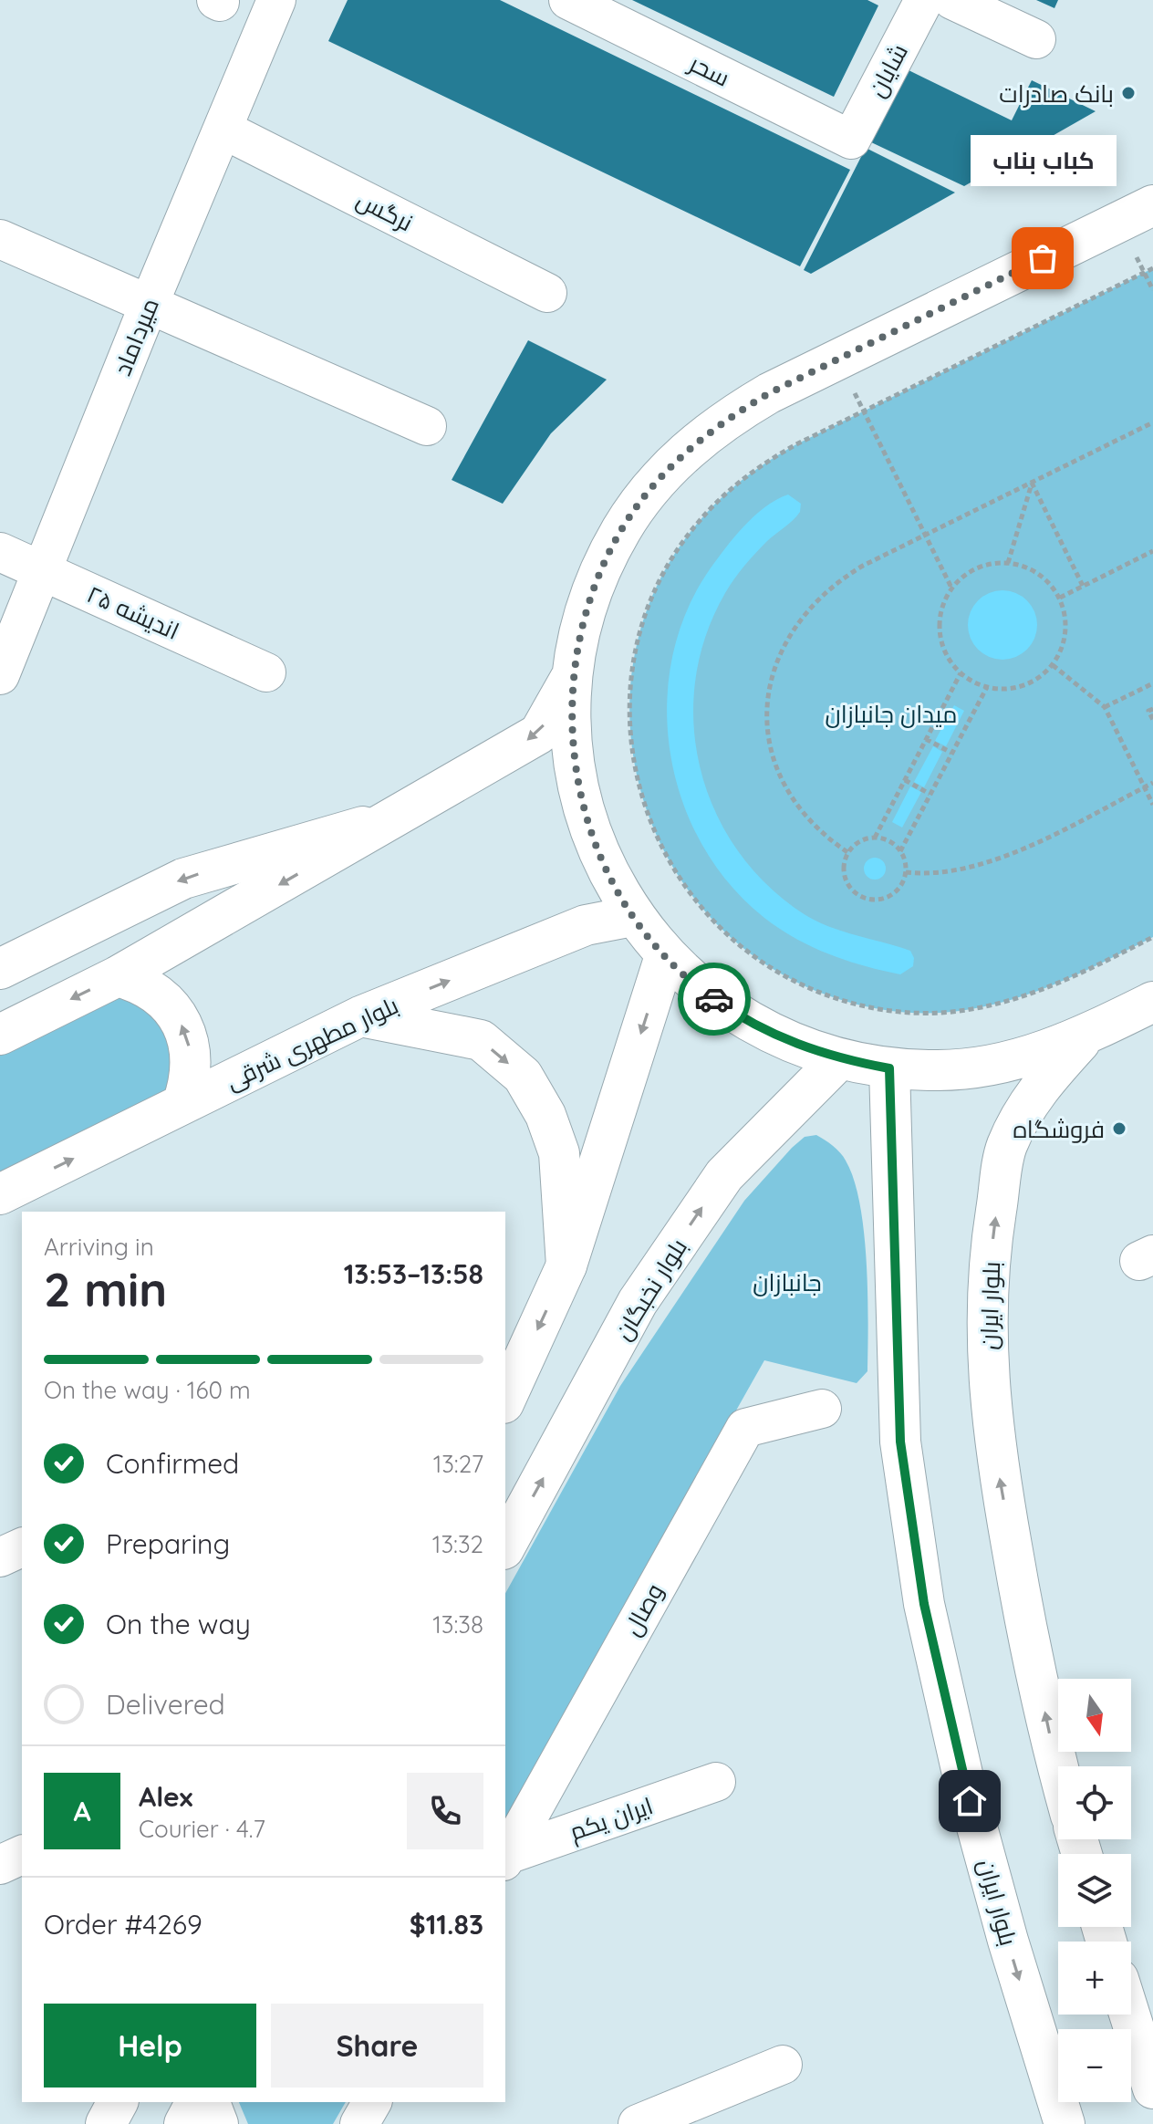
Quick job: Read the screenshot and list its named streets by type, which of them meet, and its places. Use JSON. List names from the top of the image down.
{
  "streets": {
    "main road": ["بلوار مطهری شرقی", "بلوار نخبگان", "بلوار ایران"],
    "street": [
      "سحر",
      "شایان",
      "نرگس",
      "میرداماد",
      "اندیشه ۲۵",
      "وصال",
      "ایران یکم"
    ]
  },
  "crossings": [
    ["سحر", "شایان"],
    ["نرگس", "میرداماد"],
    ["میرداماد", "اندیشه ۲۵"],
    ["وصال", "ایران یکم"]
  ],
  "parks": ["میدان جانبازان", "جانبازان"],
  "places": ["بانک صادرات", "کباب بناب", "فروشگاه"],
  "north": "bottom",
  "page": {
    "bubble": "کباب بناب",
    "heading": ["2 min", "Arriving in", "13:53–13:58"],
    "panel": [
      "Alex",
      "Courier · 4.7",
      "Order #4269",
      "$11.83"
    ],
    "bar": "On the way · 160 m",
    "list": [
      ["Confirmed", "13:27"],
      ["Preparing", "13:32"],
      ["On the way", "13:38"],
      "Delivered"
    ],
    "map_buttons": ["+", "−"],
    "round": "A",
    "buttons": ["Help", "Share"]
  }
}
